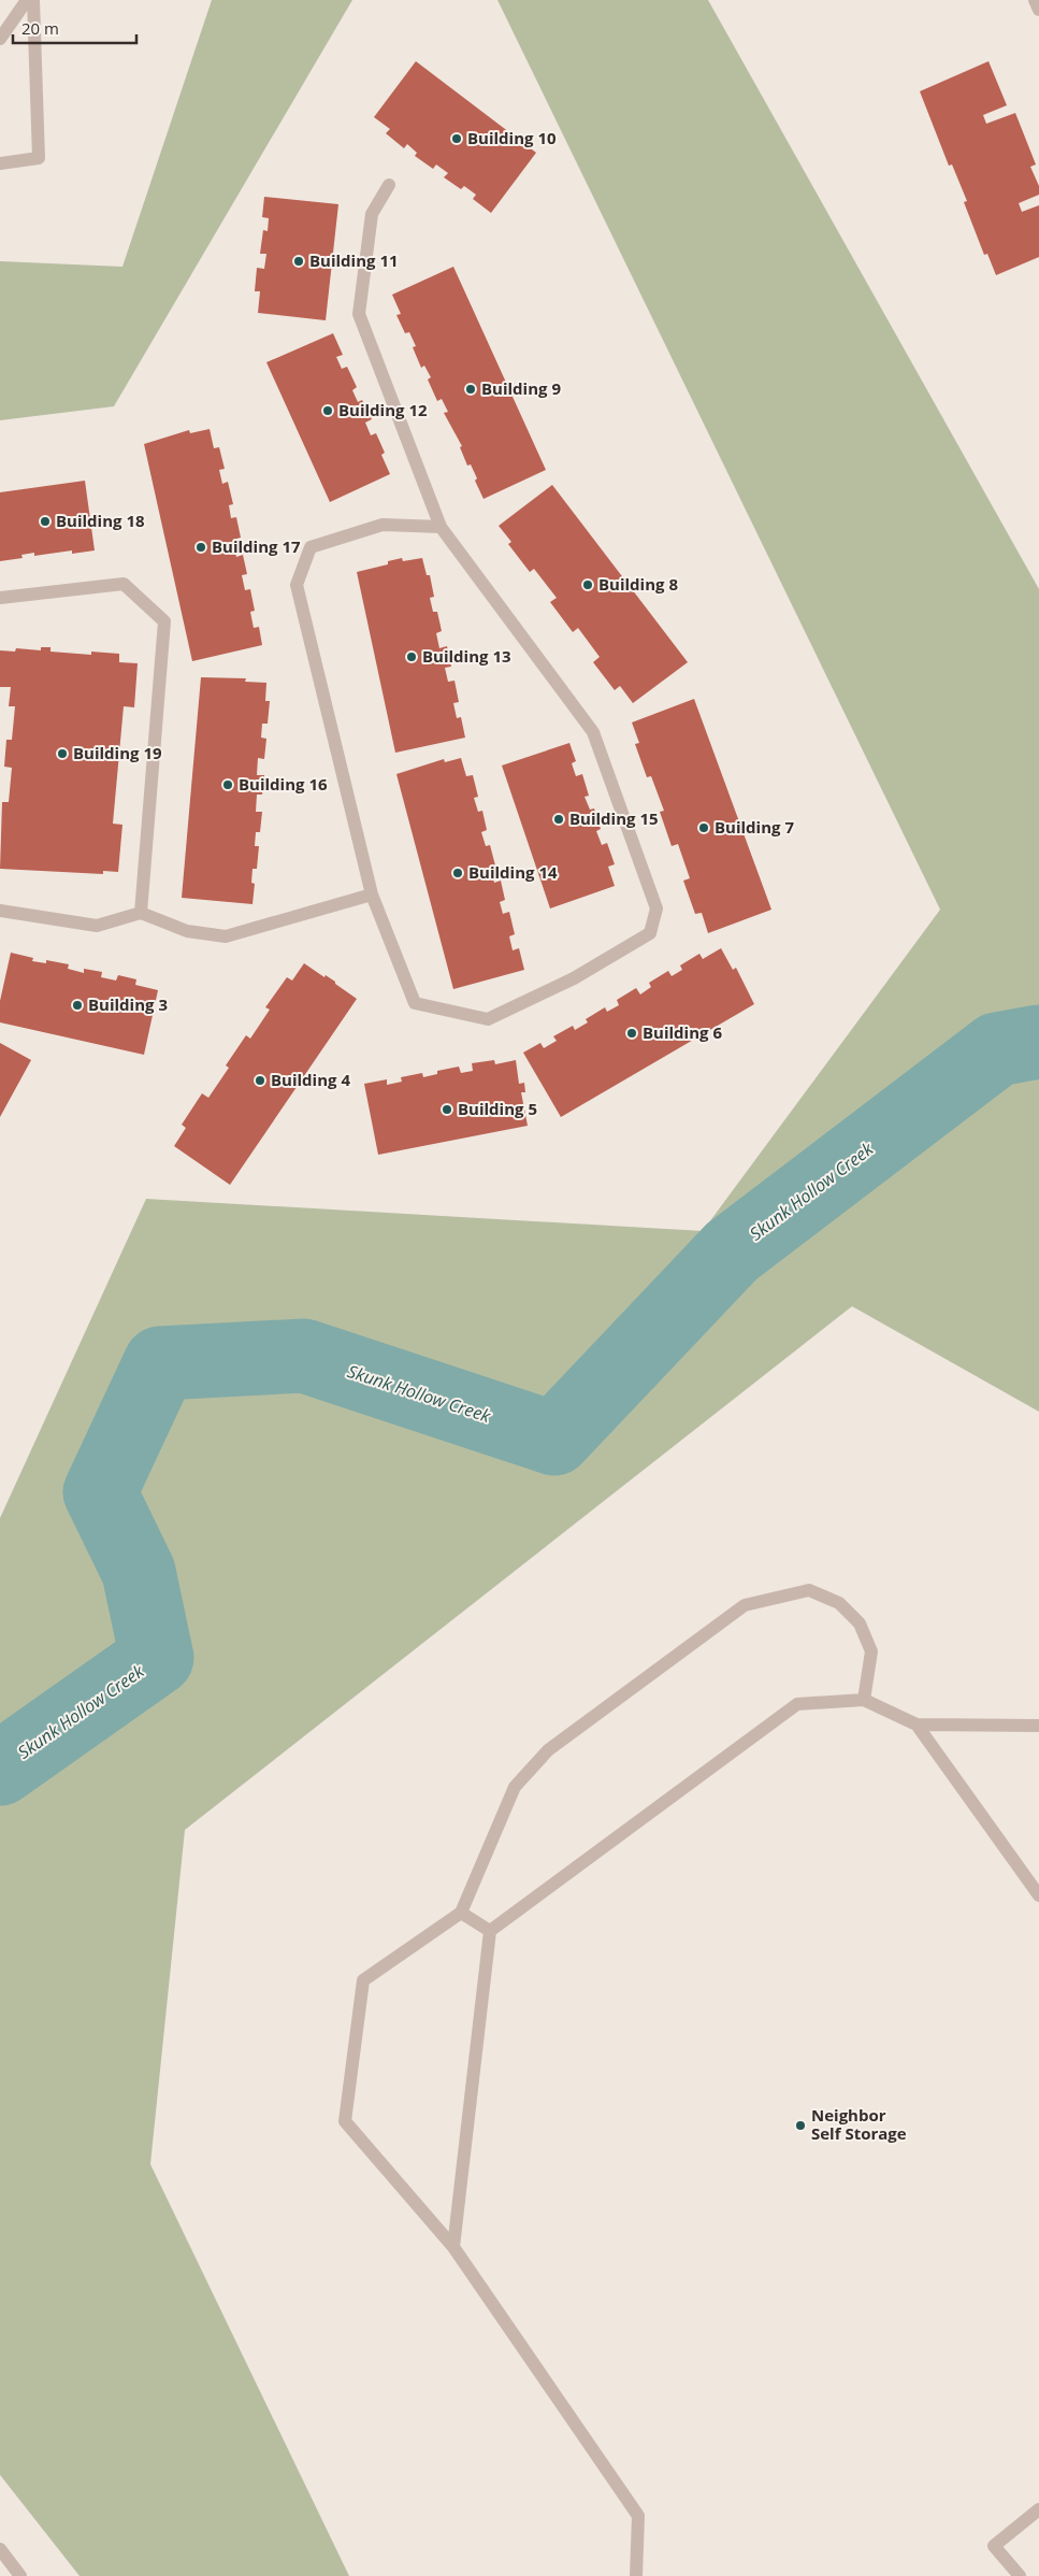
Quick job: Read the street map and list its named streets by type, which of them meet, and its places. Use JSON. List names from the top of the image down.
{
  "water": ["Skunk Hollow Creek"],
  "places": [
    "Building 10",
    "Building 11",
    "Building 9",
    "Building 12",
    "Building 18",
    "Building 17",
    "Building 8",
    "Building 13",
    "Building 19",
    "Building 16",
    "Building 15",
    "Building 7",
    "Building 14",
    "Building 3",
    "Building 6",
    "Building 4",
    "Building 5",
    "Neighbor Self Storage"
  ],
  "scale_bar": "20 m"
}
